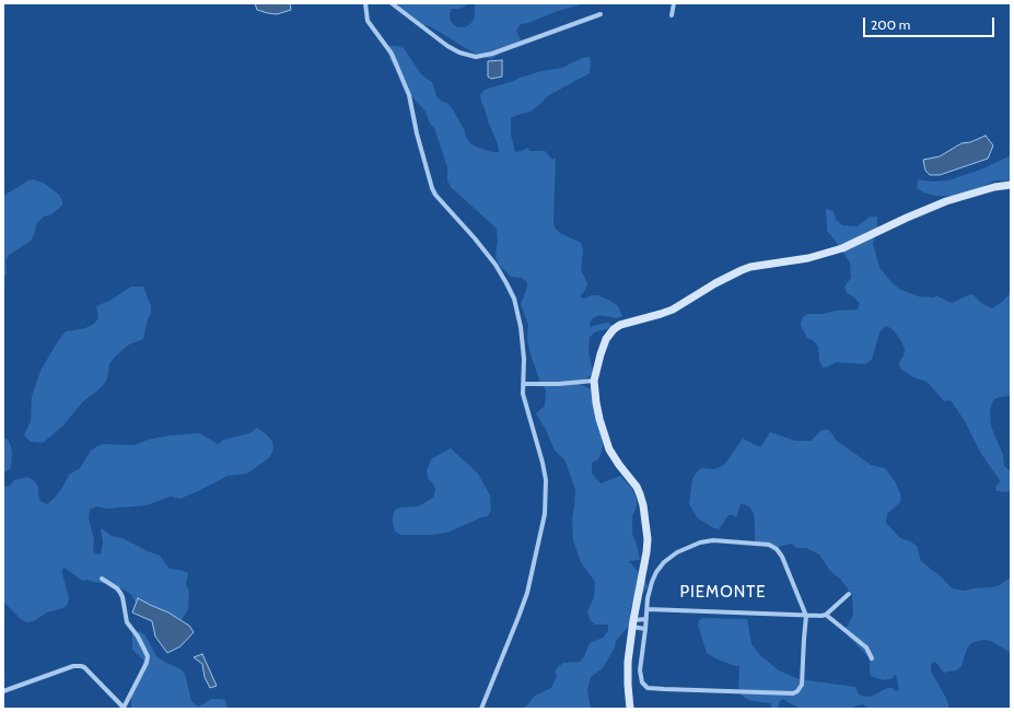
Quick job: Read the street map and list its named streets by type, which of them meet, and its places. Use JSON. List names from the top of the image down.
{
  "districts": ["PIEMONTE"],
  "scale_bar": "200 m"
}
